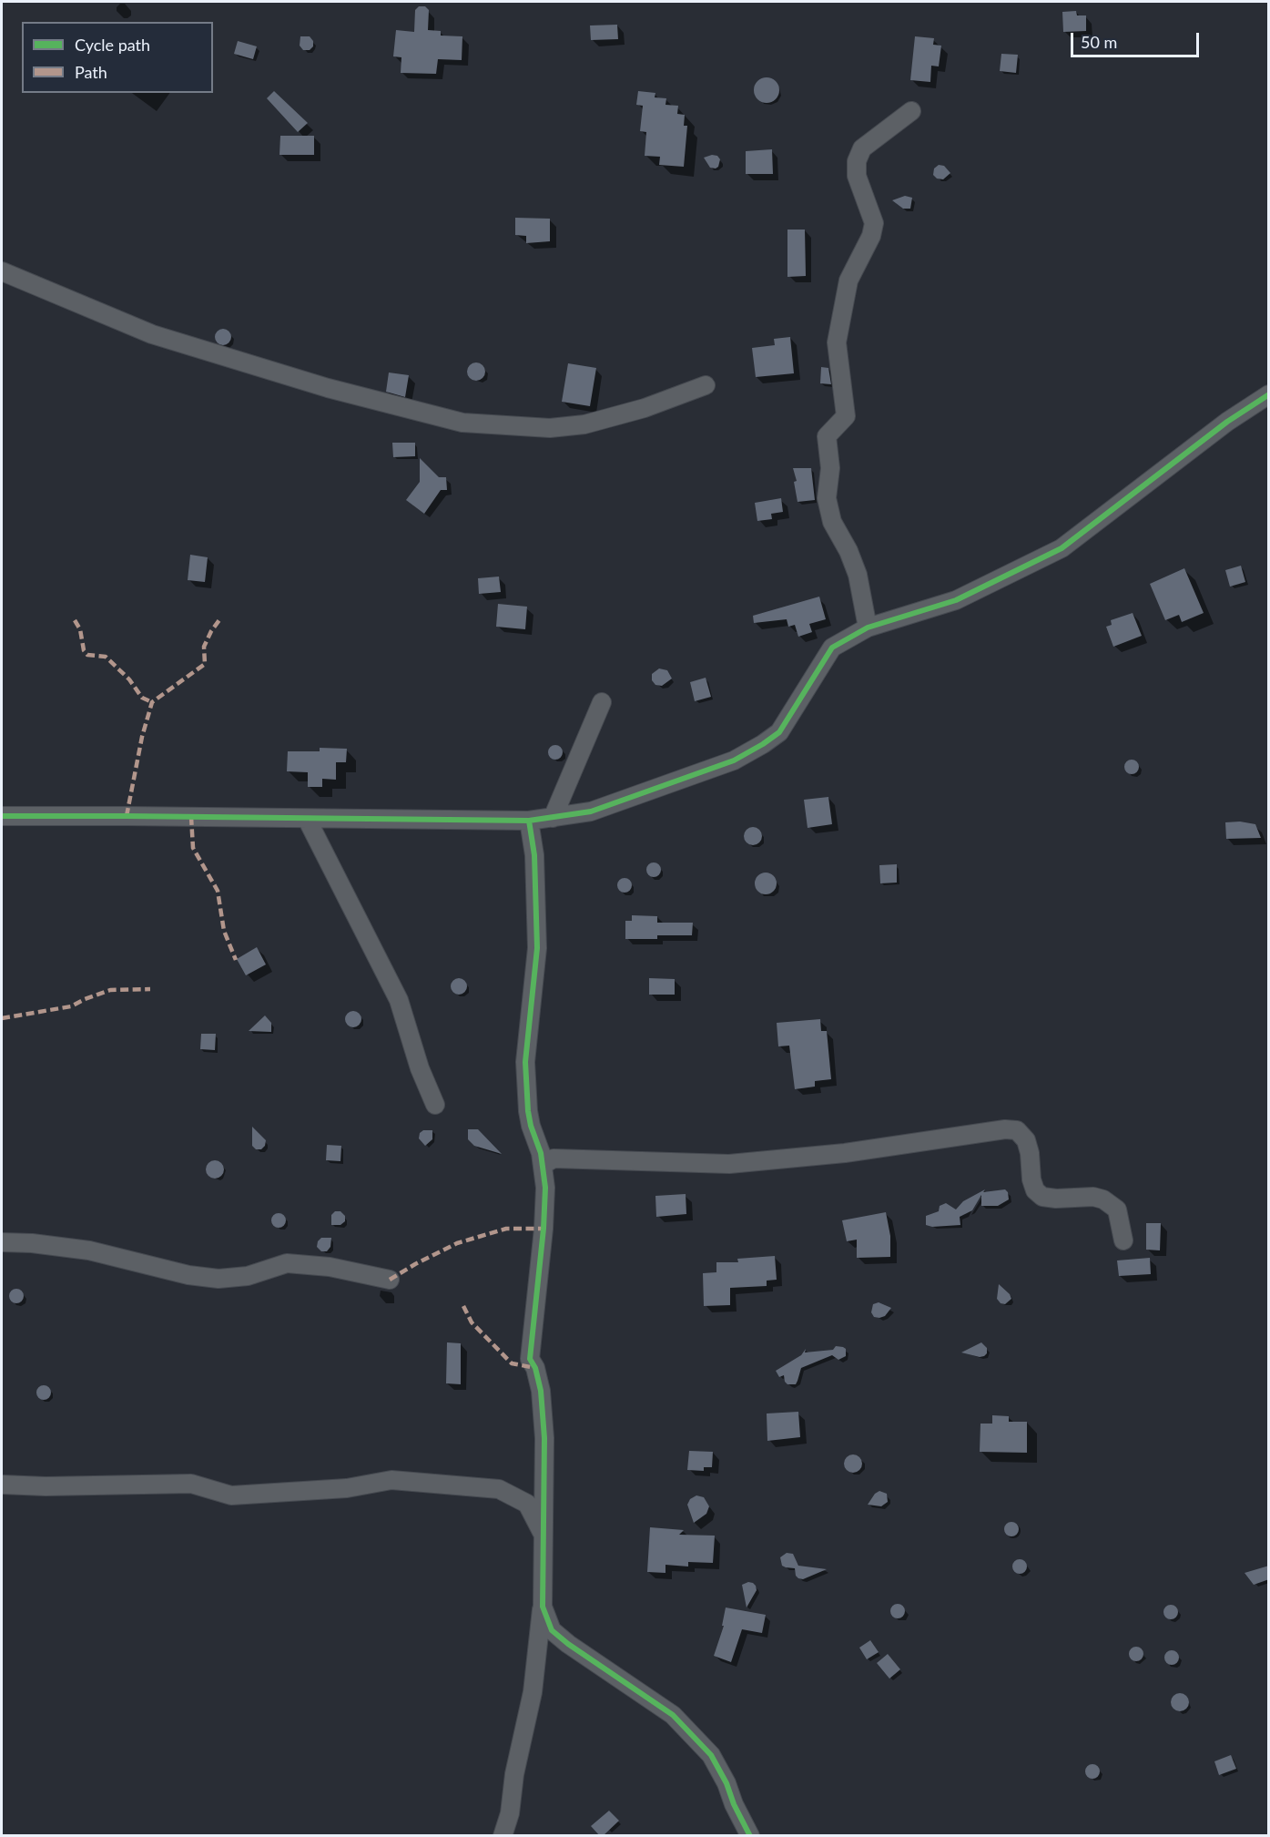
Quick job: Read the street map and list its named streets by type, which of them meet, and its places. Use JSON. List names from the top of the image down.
{
  "legend": ["Cycle path", "Path"],
  "scale_bar": "50 m"
}
